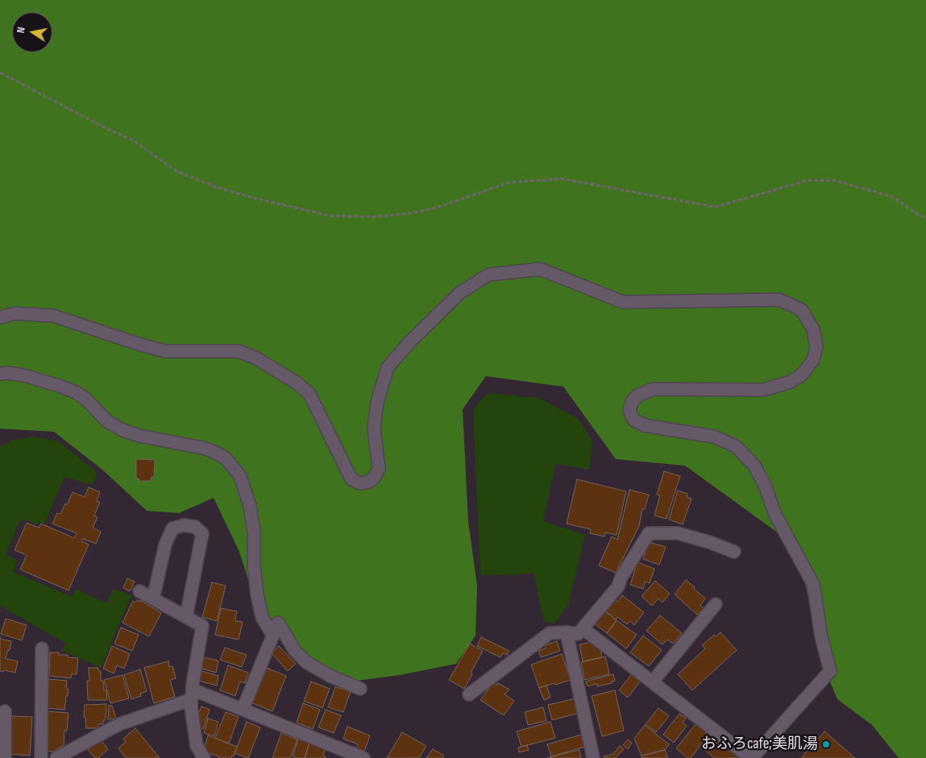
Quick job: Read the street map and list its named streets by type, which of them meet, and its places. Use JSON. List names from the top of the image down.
{
  "places": ["おふろcafe;美肌湯"],
  "north": "left"
}
